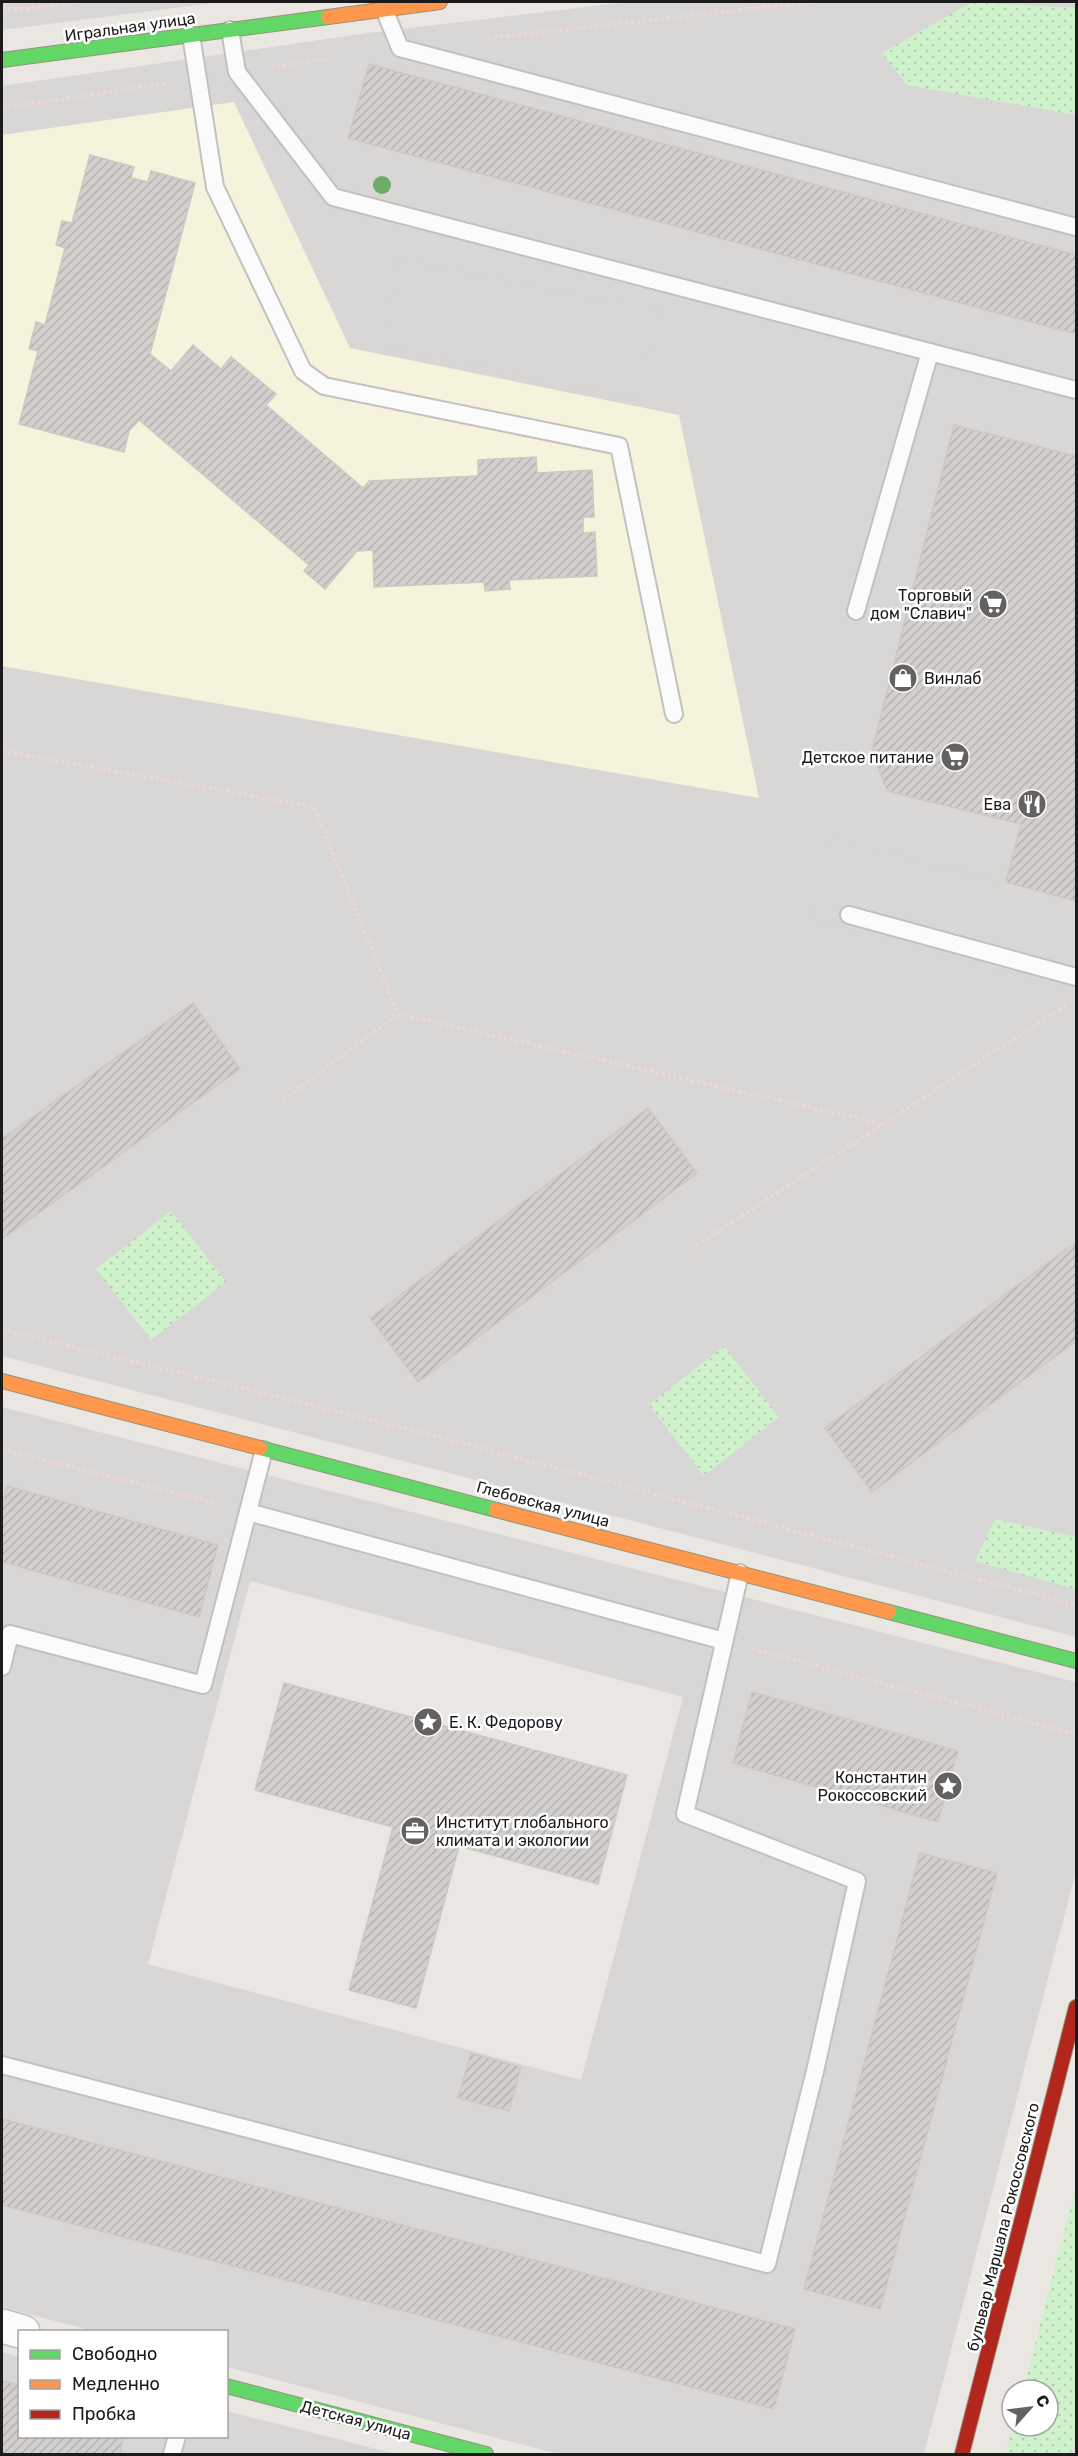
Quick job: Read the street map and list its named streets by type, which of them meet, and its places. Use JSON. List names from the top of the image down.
{
  "streets": {
    "street": [
      "Игральная улица",
      "Глебовская улица",
      "бульвар Маршала Рокоссовского",
      "Детская улица"
    ]
  },
  "places": {
    "supermarket": ["Торговый дом \"Славич\"", "Детское питание"],
    "shop": ["Винлаб"],
    "restaurant": ["Ева"],
    "place": ["Е. К. Федорову", "Константин Рокоссовский"],
    "office": ["Институт глобального климата и экологии"]
  },
  "legend": ["Свободно", "Медленно", "Пробка"],
  "north": "top right"
}
